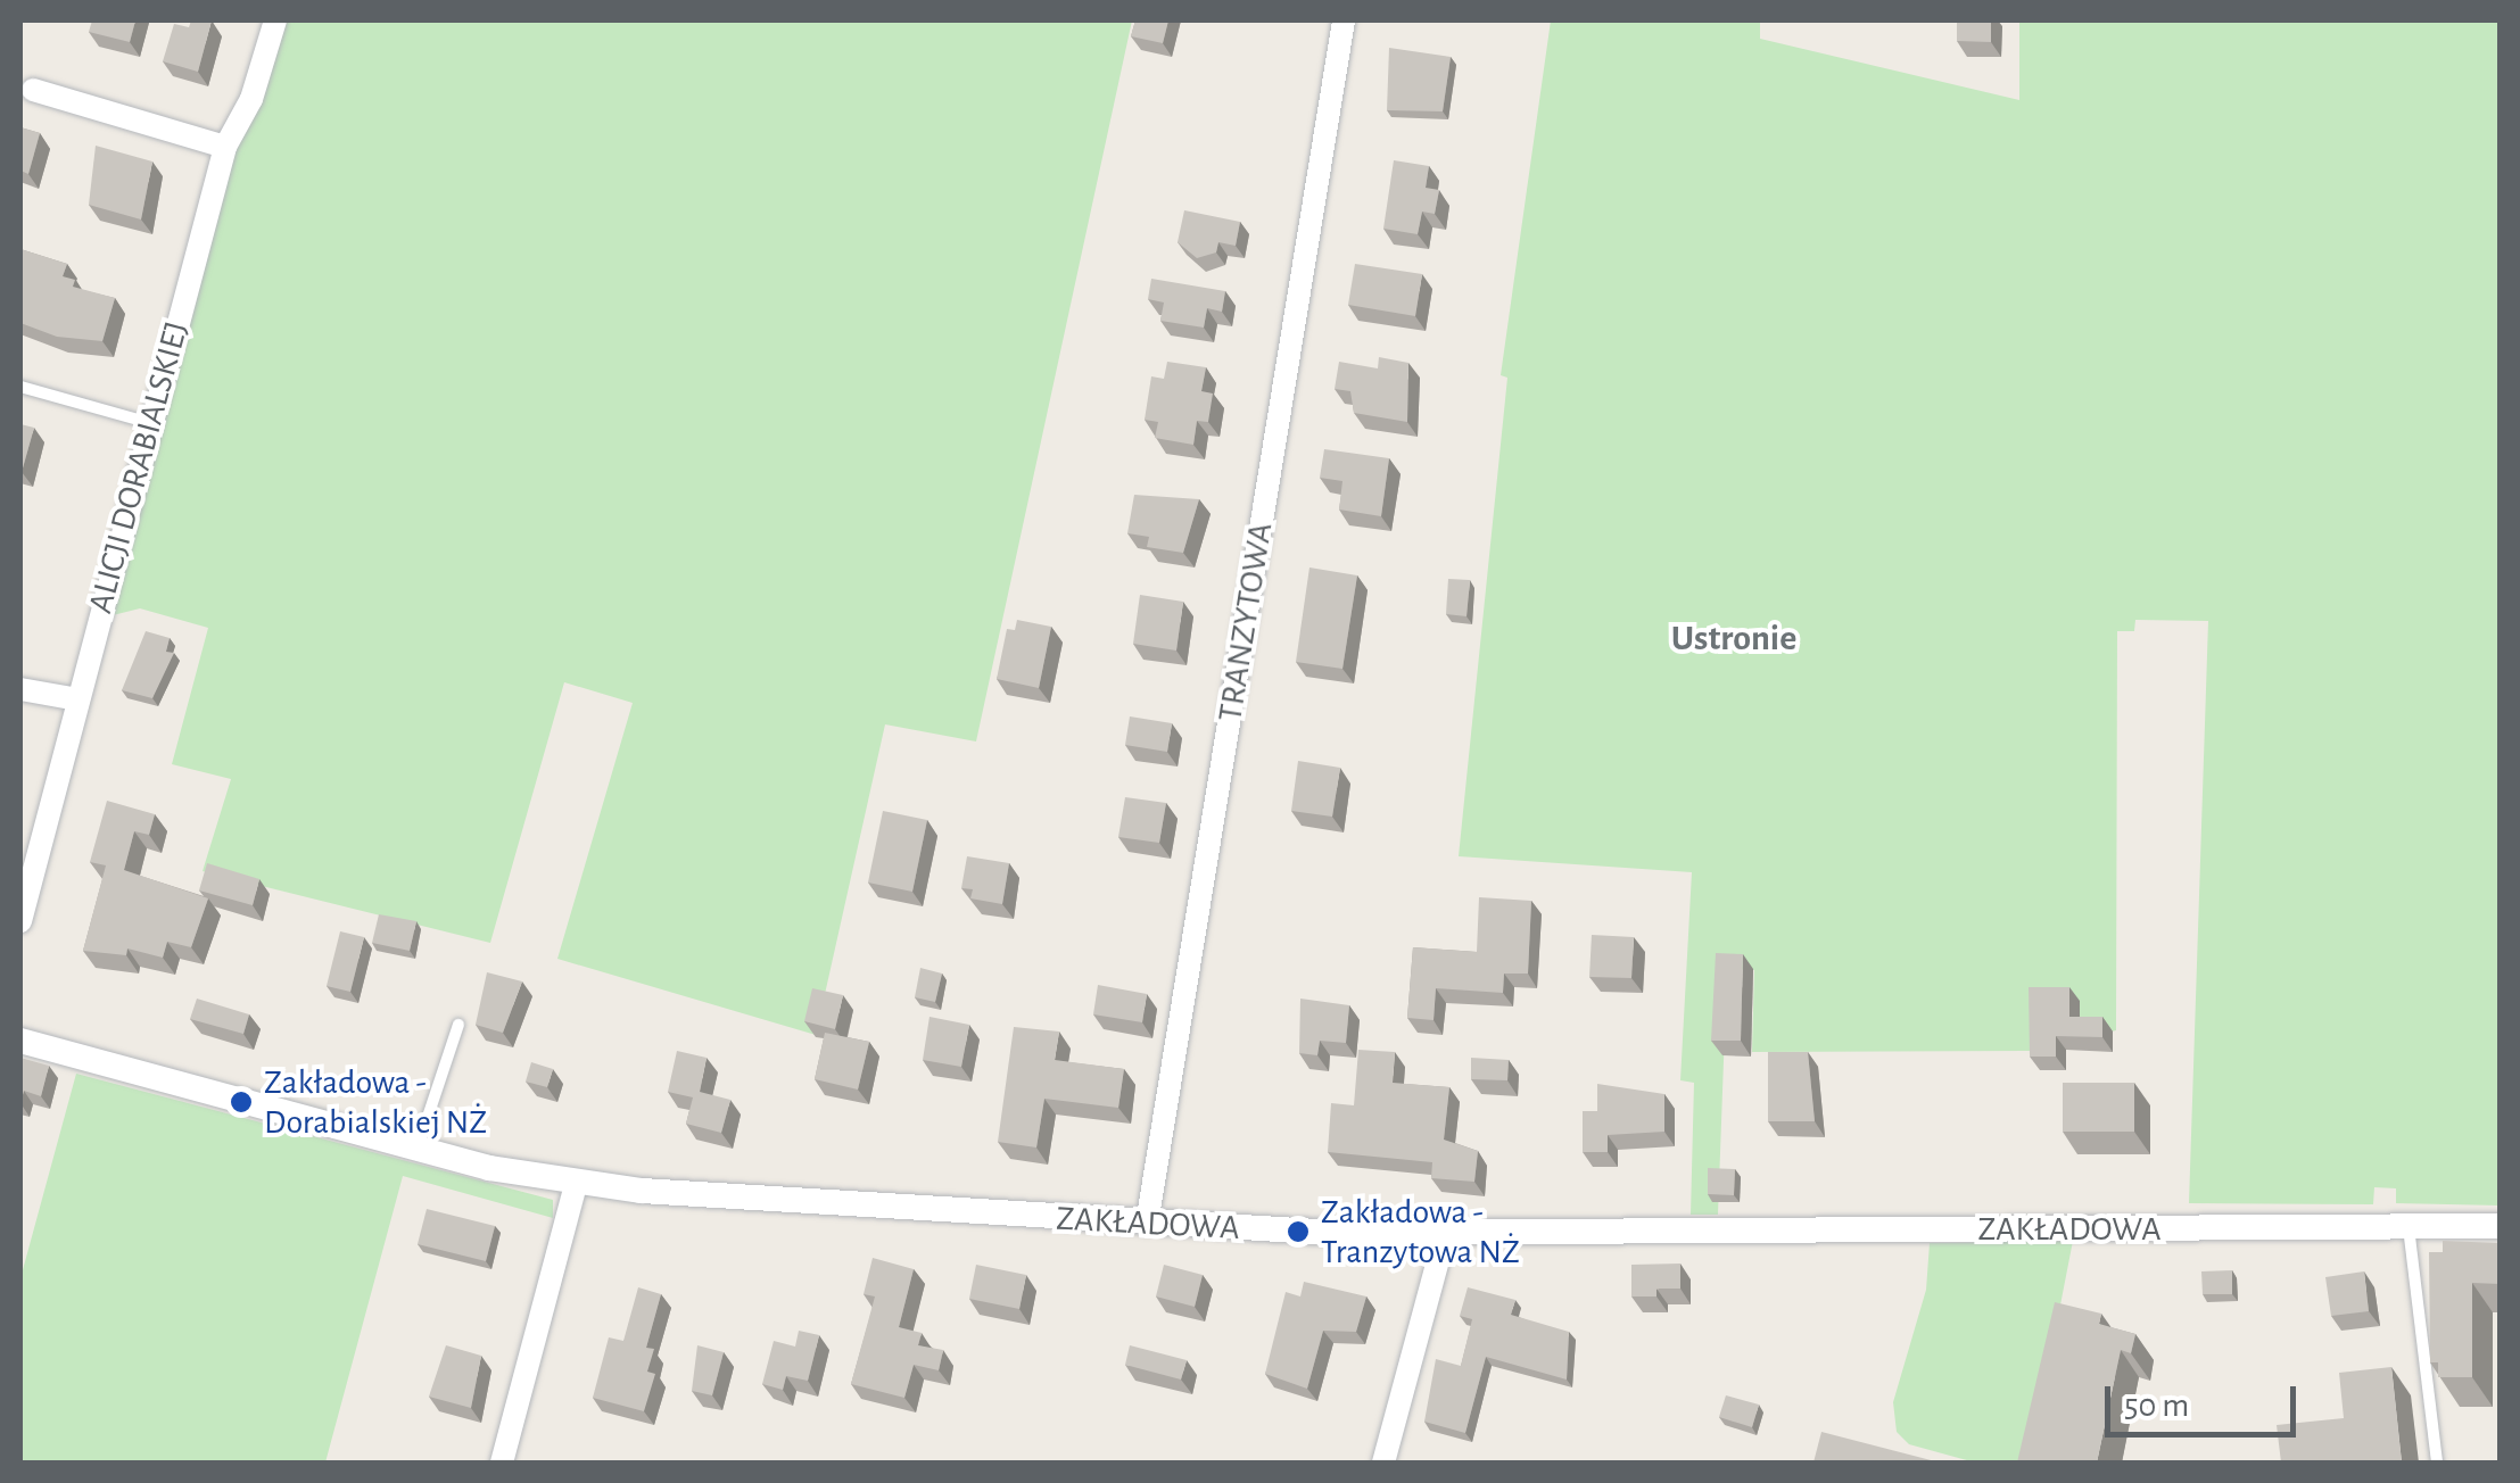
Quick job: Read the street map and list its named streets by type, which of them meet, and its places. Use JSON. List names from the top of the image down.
{
  "streets": {
    "street": ["ALICJI DORABIALSKIEJ", "TRANZYTOWA", "ZAKŁADOWA"]
  },
  "crossings": [
    ["TRANZYTOWA", "ZAKŁADOWA"]
  ],
  "districts": ["Ustronie"],
  "places": ["Zakładowa - Dorabialskiej NŻ", "Zakładowa - Tranzytowa NŻ"],
  "scale_bar": "50 m"
}
